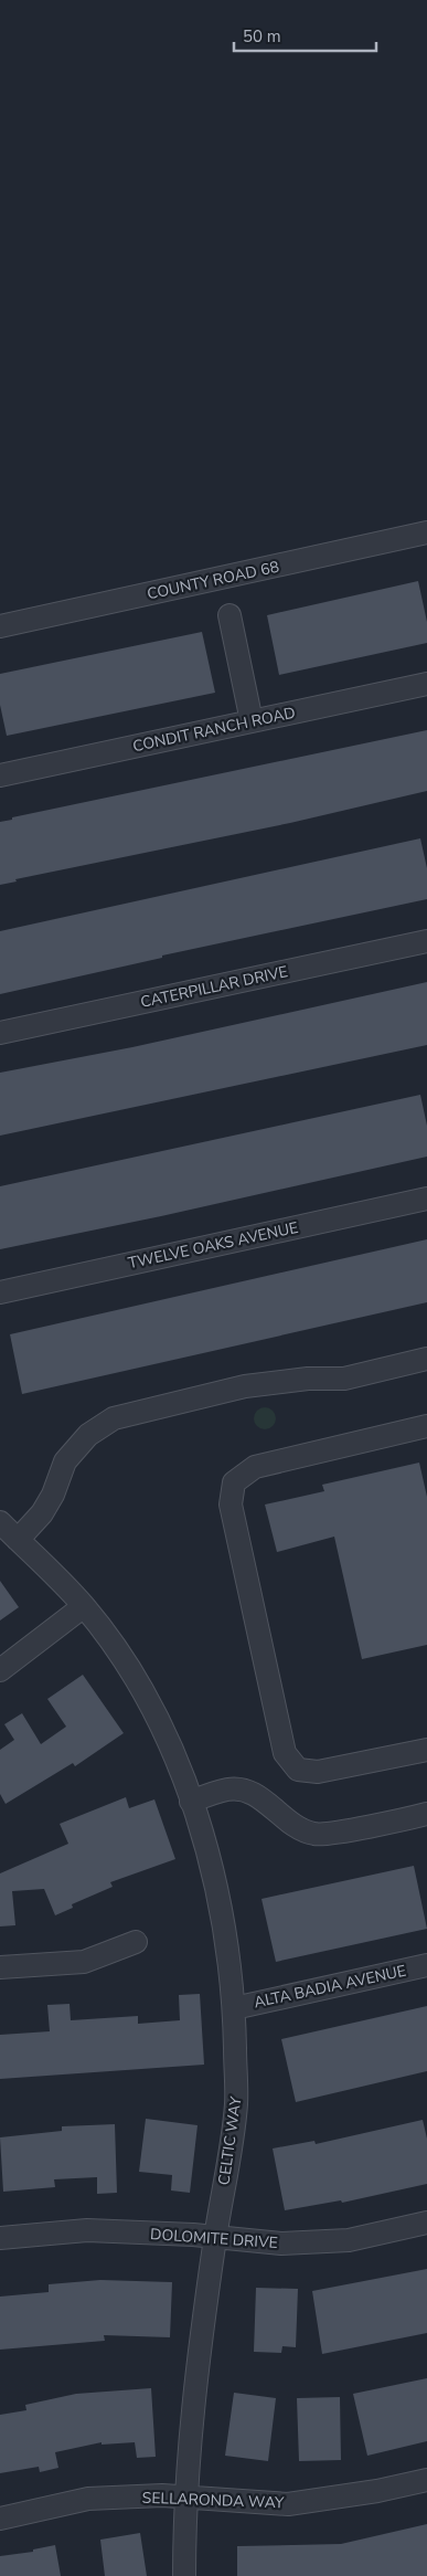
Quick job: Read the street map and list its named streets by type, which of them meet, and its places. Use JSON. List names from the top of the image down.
{
  "streets": {
    "street": [
      "COUNTY ROAD 68",
      "CONDIT RANCH ROAD",
      "CATERPILLAR DRIVE",
      "TWELVE OAKS AVENUE",
      "ALTA BADIA AVENUE",
      "CELTIC WAY",
      "DOLOMITE DRIVE",
      "SELLARONDA WAY"
    ]
  },
  "crossings": [
    ["ALTA BADIA AVENUE", "CELTIC WAY"],
    ["CELTIC WAY", "DOLOMITE DRIVE"],
    ["CELTIC WAY", "SELLARONDA WAY"]
  ],
  "scale_bar": "50 m"
}
